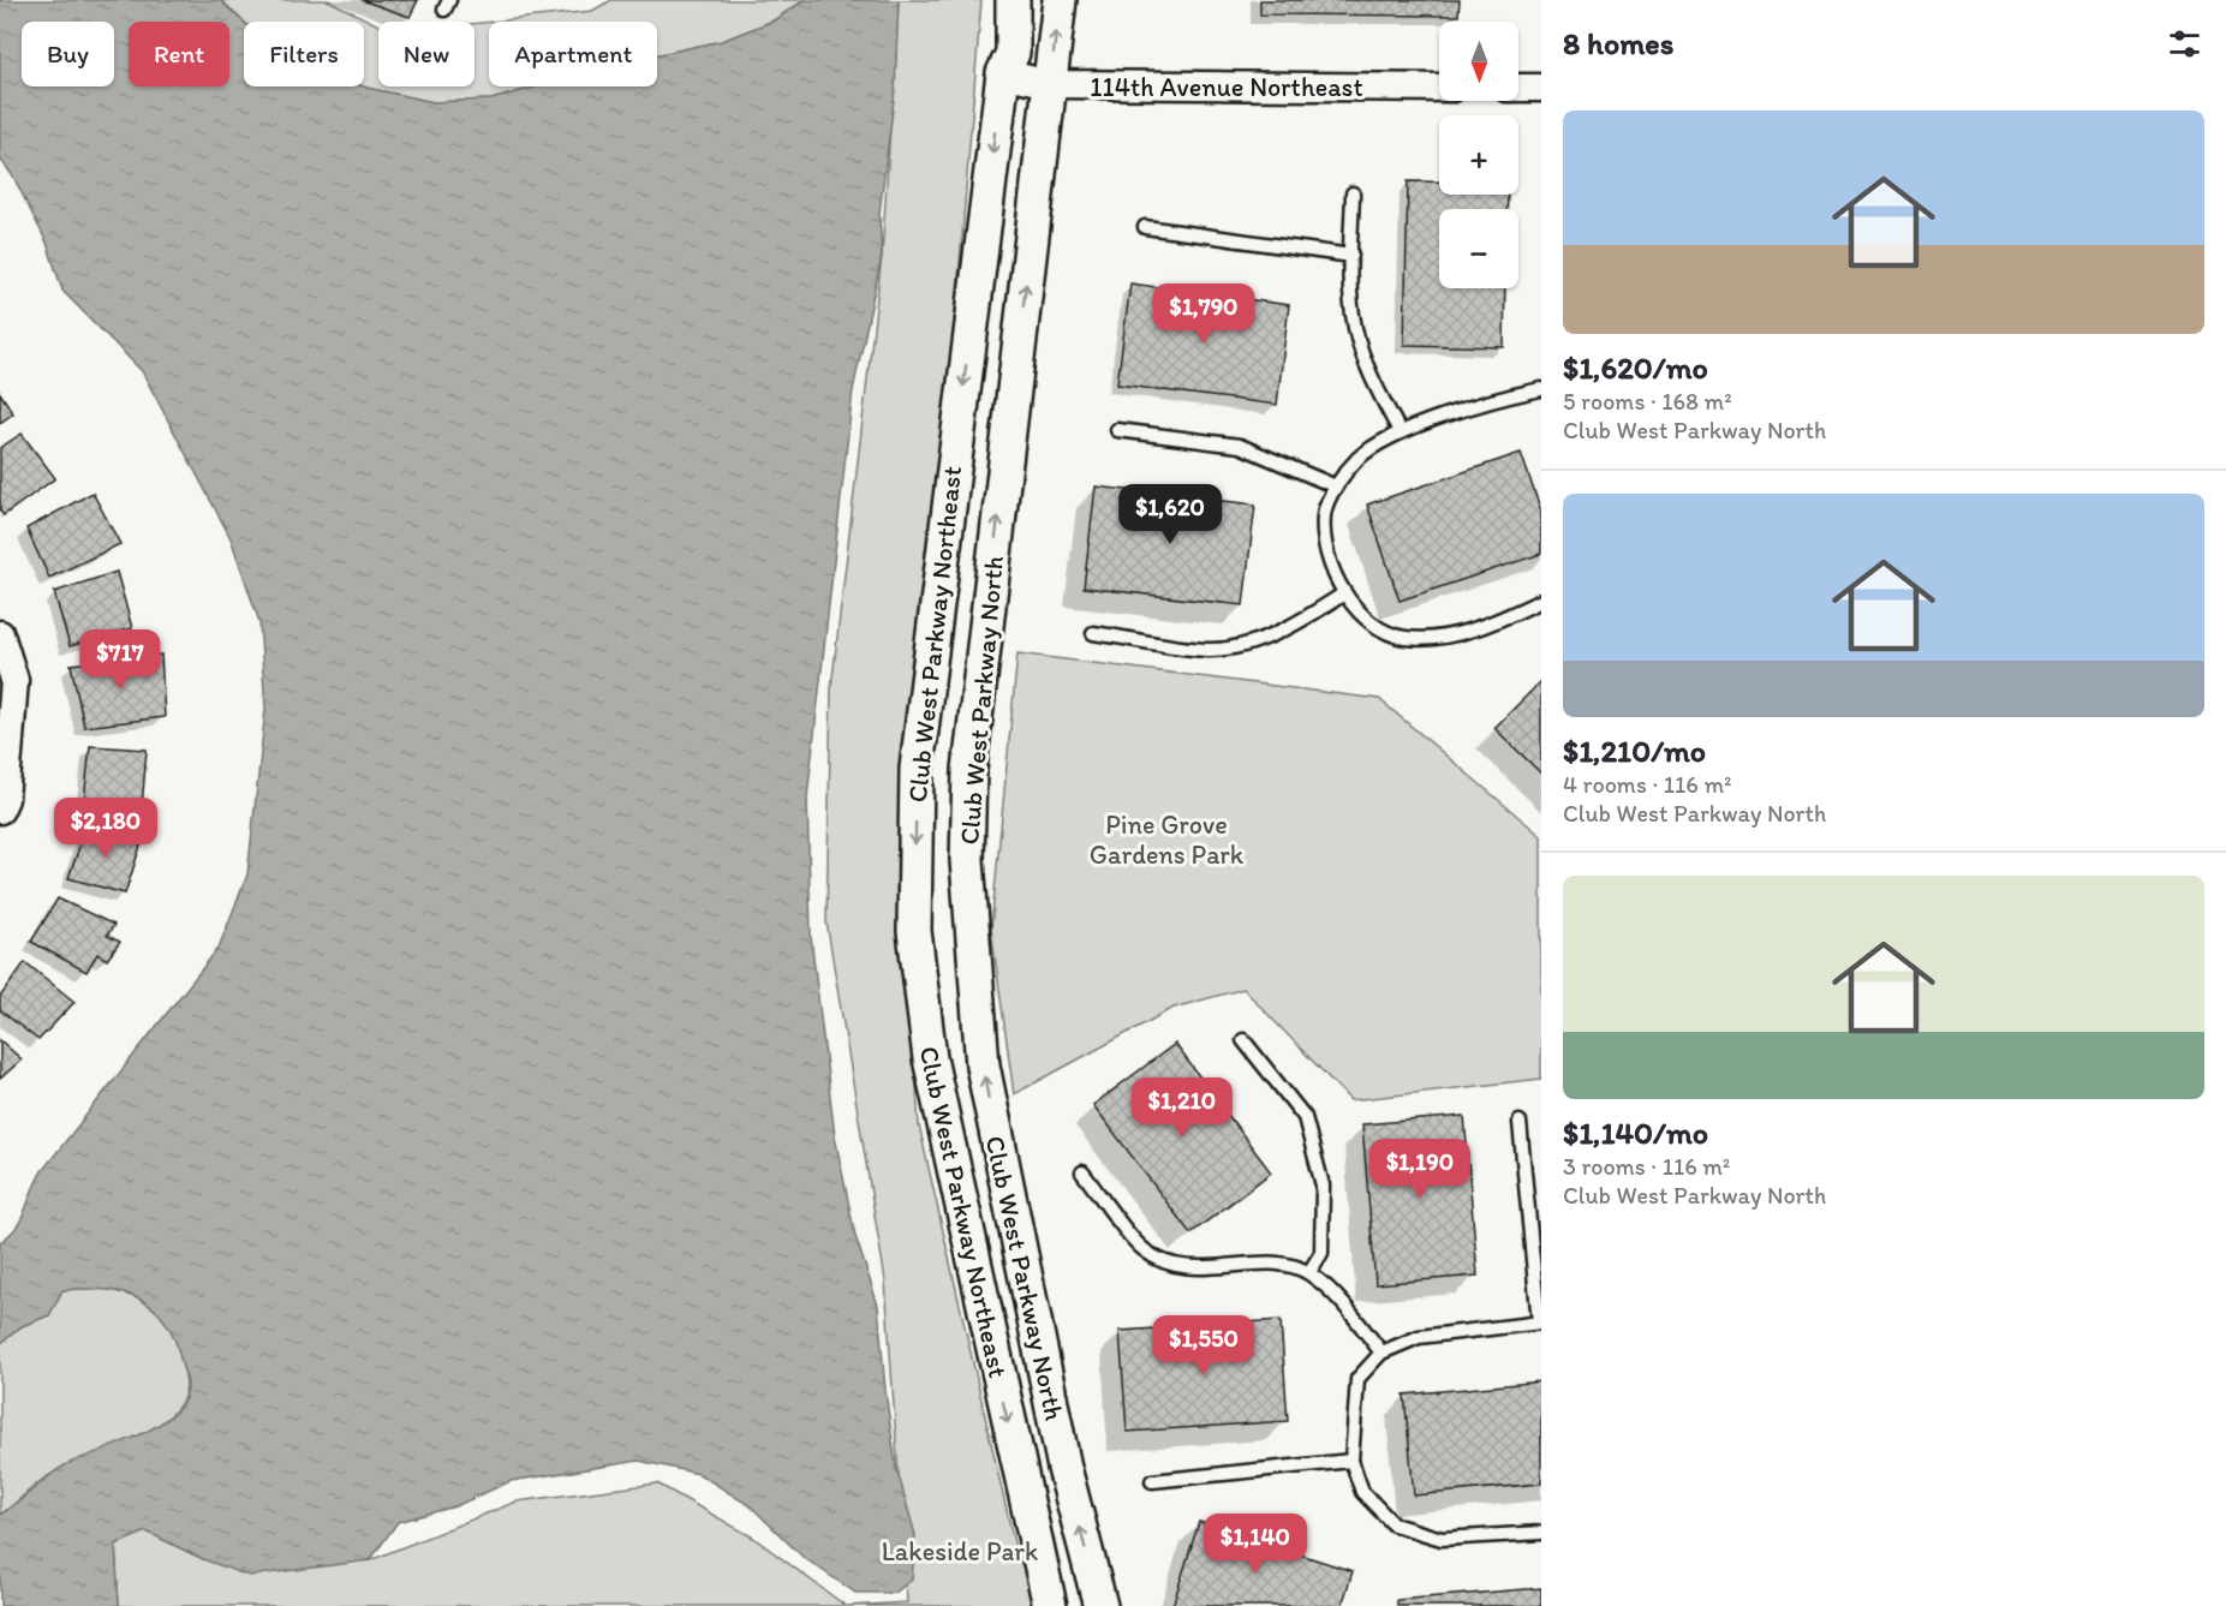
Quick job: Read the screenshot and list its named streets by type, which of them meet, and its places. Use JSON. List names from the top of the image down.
{
  "streets": {
    "street": ["114th Avenue Northeast", "Club West Parkway Northeast", "Club West Parkway North"]
  },
  "crossings": [
    ["114th Avenue Northeast", "Club West Parkway Northeast"],
    ["114th Avenue Northeast", "Club West Parkway North"]
  ],
  "one_way": ["Club West Parkway Northeast", "Club West Parkway North"],
  "parks": ["Pine Grove Gardens Park", "Lakeside Park"],
  "north": "bottom",
  "page": {
    "heading": "8 homes",
    "map_buttons": ["+", "−"],
    "chip": [
      "Buy",
      "Rent",
      "Filters",
      "New",
      "Apartment"
    ],
    "list": [
      {
        "name": "$1,620/mo",
        "note": "5 rooms · 168 m² · Club West Parkway North"
      },
      {
        "name": "$1,210/mo",
        "note": "4 rooms · 116 m² · Club West Parkway North"
      },
      {
        "name": "$1,140/mo",
        "note": "3 rooms · 116 m² · Club West Parkway North"
      }
    ],
    "price": [
      "$1,790",
      "$1,620",
      "$717",
      "$2,180",
      "$1,210",
      "$1,190",
      "$1,550",
      "$1,140"
    ]
  }
}
